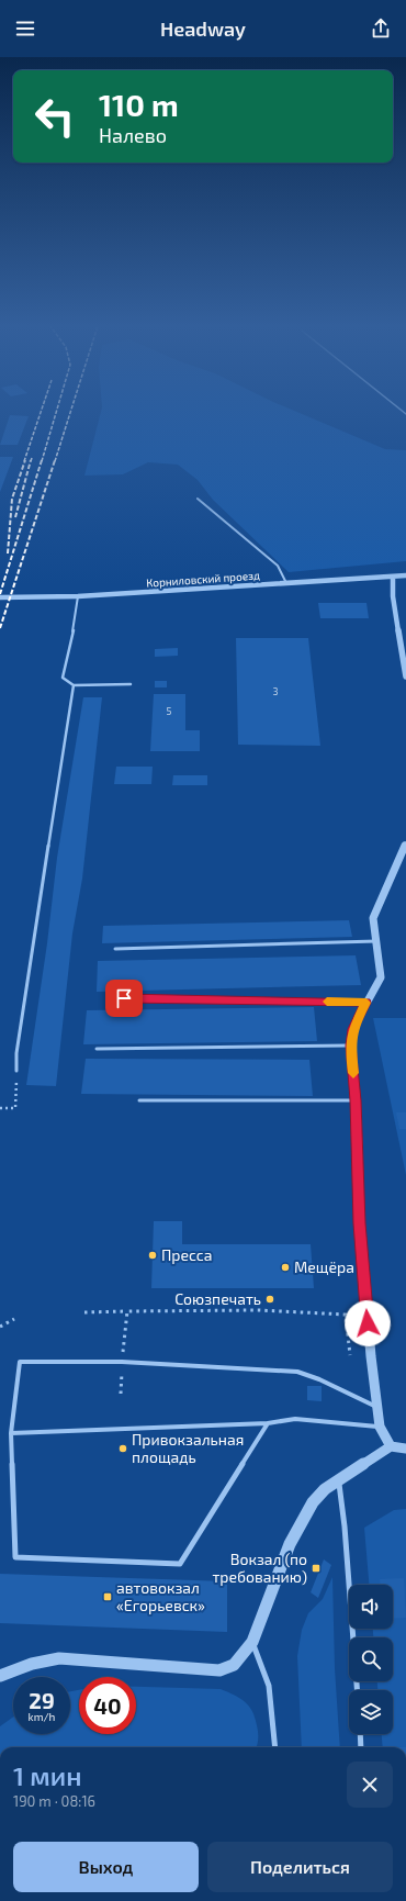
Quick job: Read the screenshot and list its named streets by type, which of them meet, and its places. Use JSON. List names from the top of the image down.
{
  "streets": {
    "street": ["Корниловский проезд"]
  },
  "places": {
    "other": [
      "Пресса",
      "Мещёра",
      "Союзпечать",
      "Привокзальная площадь"
    ],
    "transit": ["Вокзал (по требованию)", "автовокзал «Егорьевск»"]
  },
  "house_numbers": ["3", "5"],
  "page": {
    "header": "Headway",
    "turn": ["110 m", "Налево"],
    "speed": "29 km/h",
    "limit": "40",
    "heading": ["1 мин", "190 m · 08:16"],
    "buttons": ["Выход", "Поделиться"]
  }
}
